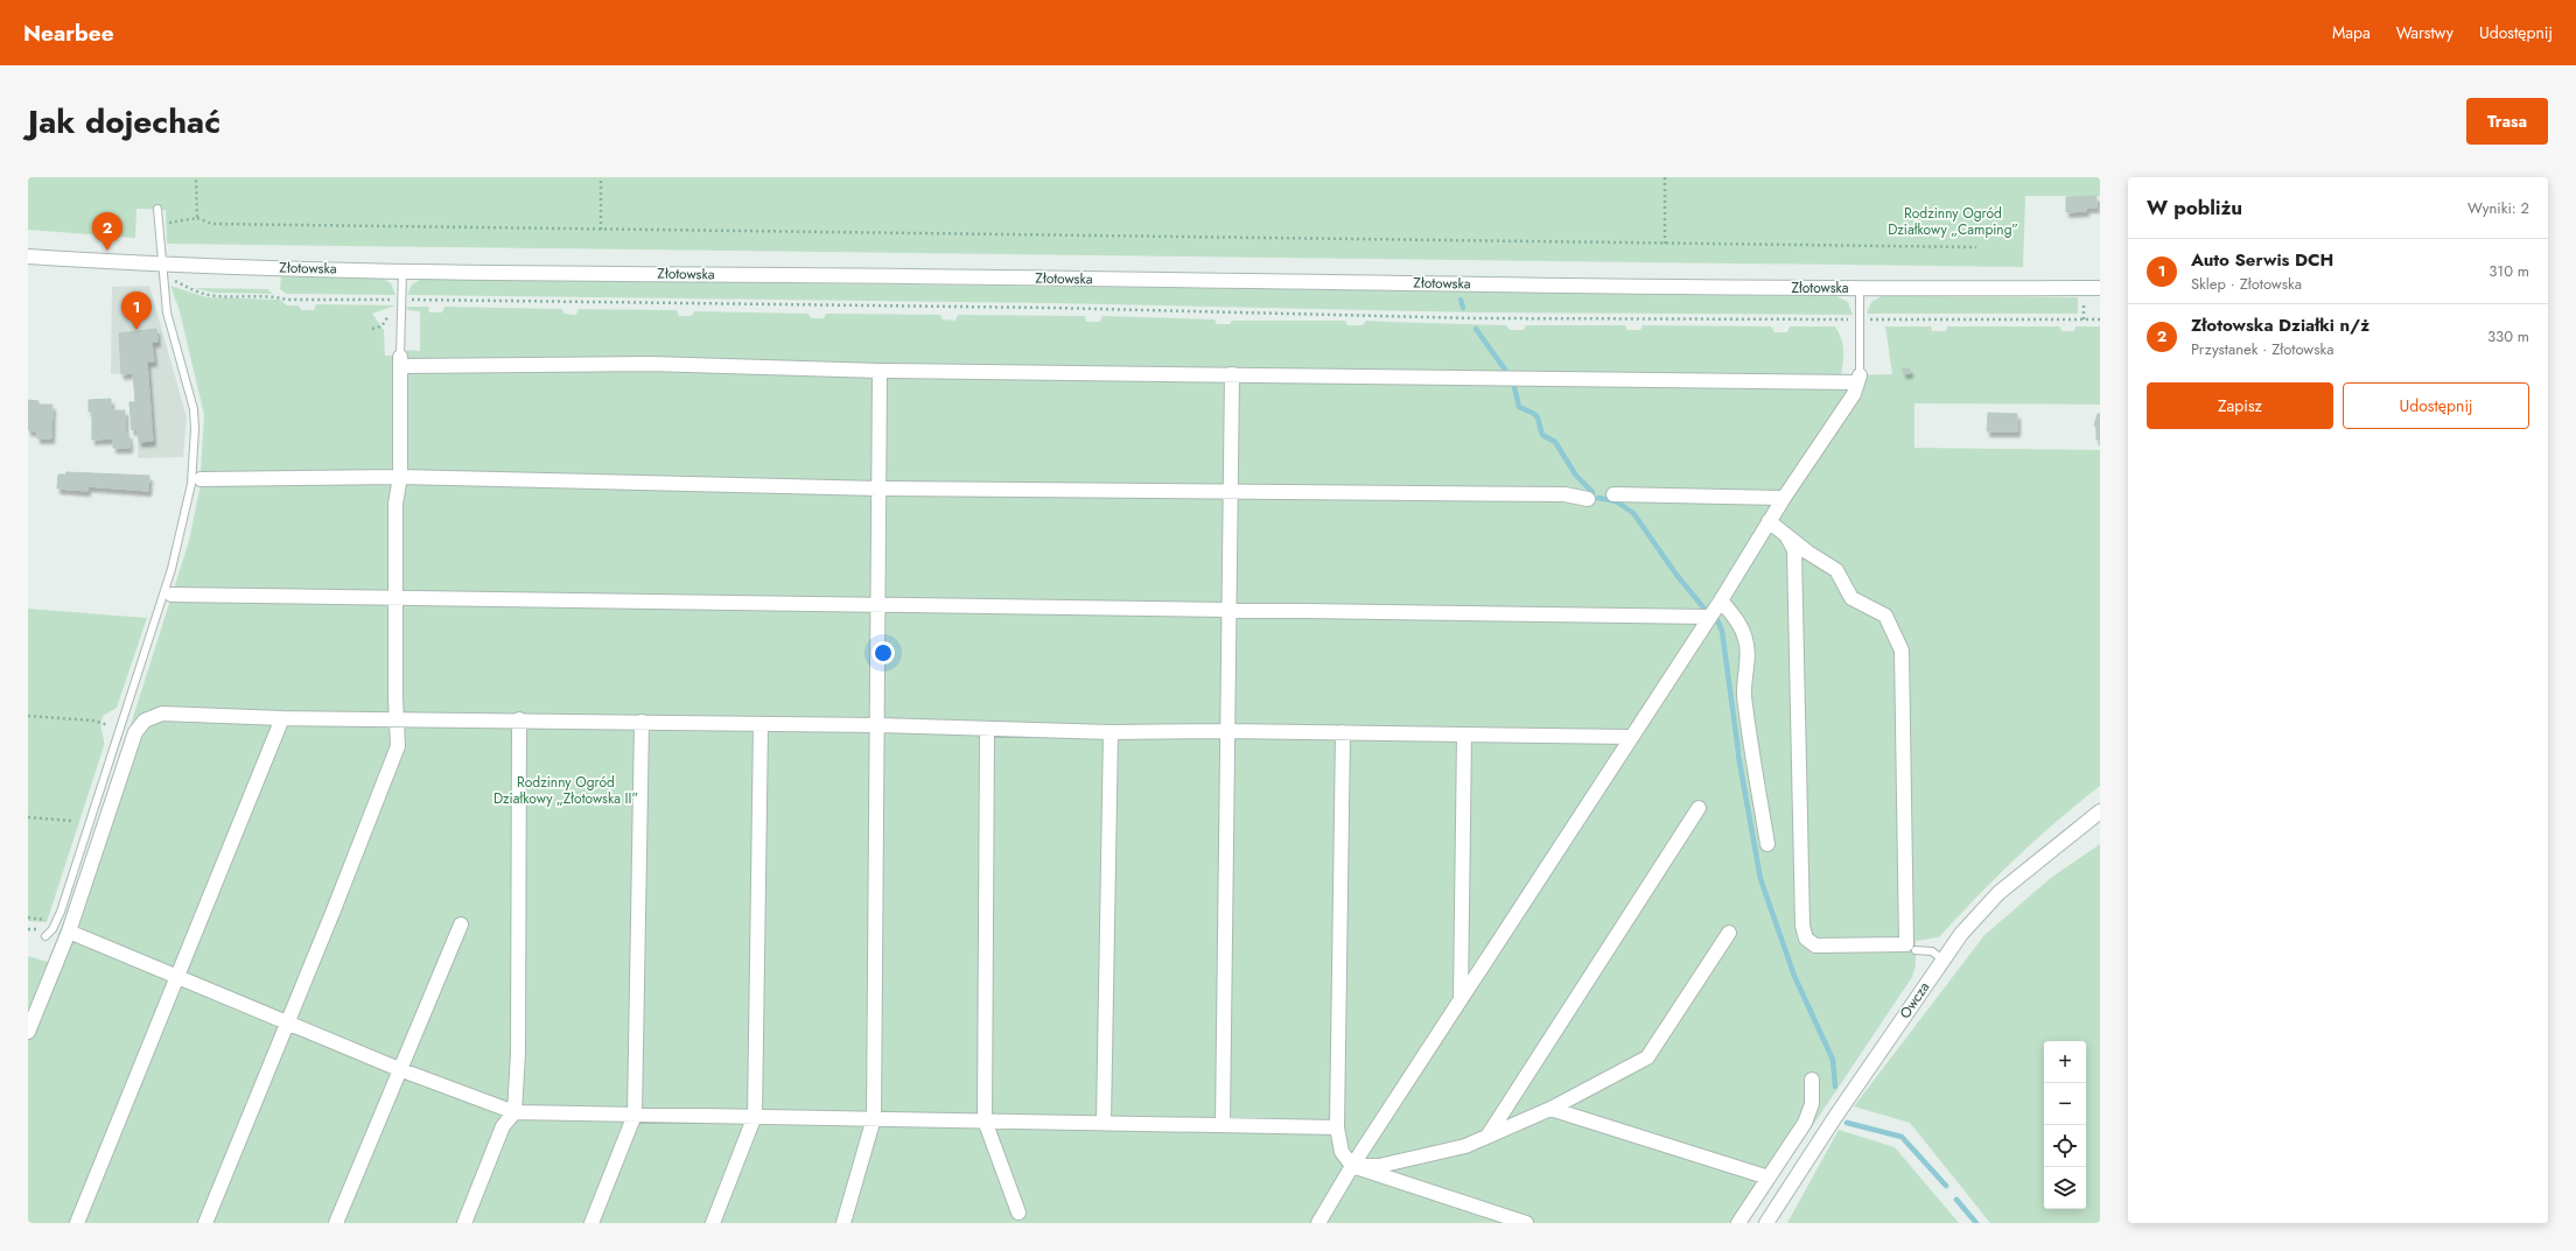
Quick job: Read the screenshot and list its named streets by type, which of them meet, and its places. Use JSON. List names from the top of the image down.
{
  "streets": {
    "street": ["Złotowska", "Owcza"]
  },
  "parks": ["Rodzinny Ogród Działkowy „Camping”", "Rodzinny Ogród Działkowy „Złotowska II”"],
  "page": {
    "header": "Nearbee",
    "nav": ["Mapa", "Warstwy", "Udostępnij"],
    "title": "Jak dojechać",
    "buttons": [
      "Trasa",
      ["Zapisz", "Udostępnij"]
    ],
    "heading": ["W pobliżu", "Wyniki: 2"],
    "pins": ["2", "1"],
    "list": [
      {
        "mark": "1",
        "name": "Auto Serwis DCH",
        "note": "Sklep · Złotowska",
        "value": "310 m"
      },
      {
        "mark": "2",
        "name": "Złotowska Działki n/ż",
        "note": "Przystanek · Złotowska",
        "value": "330 m"
      }
    ],
    "map_buttons": ["+", "−"]
  }
}
